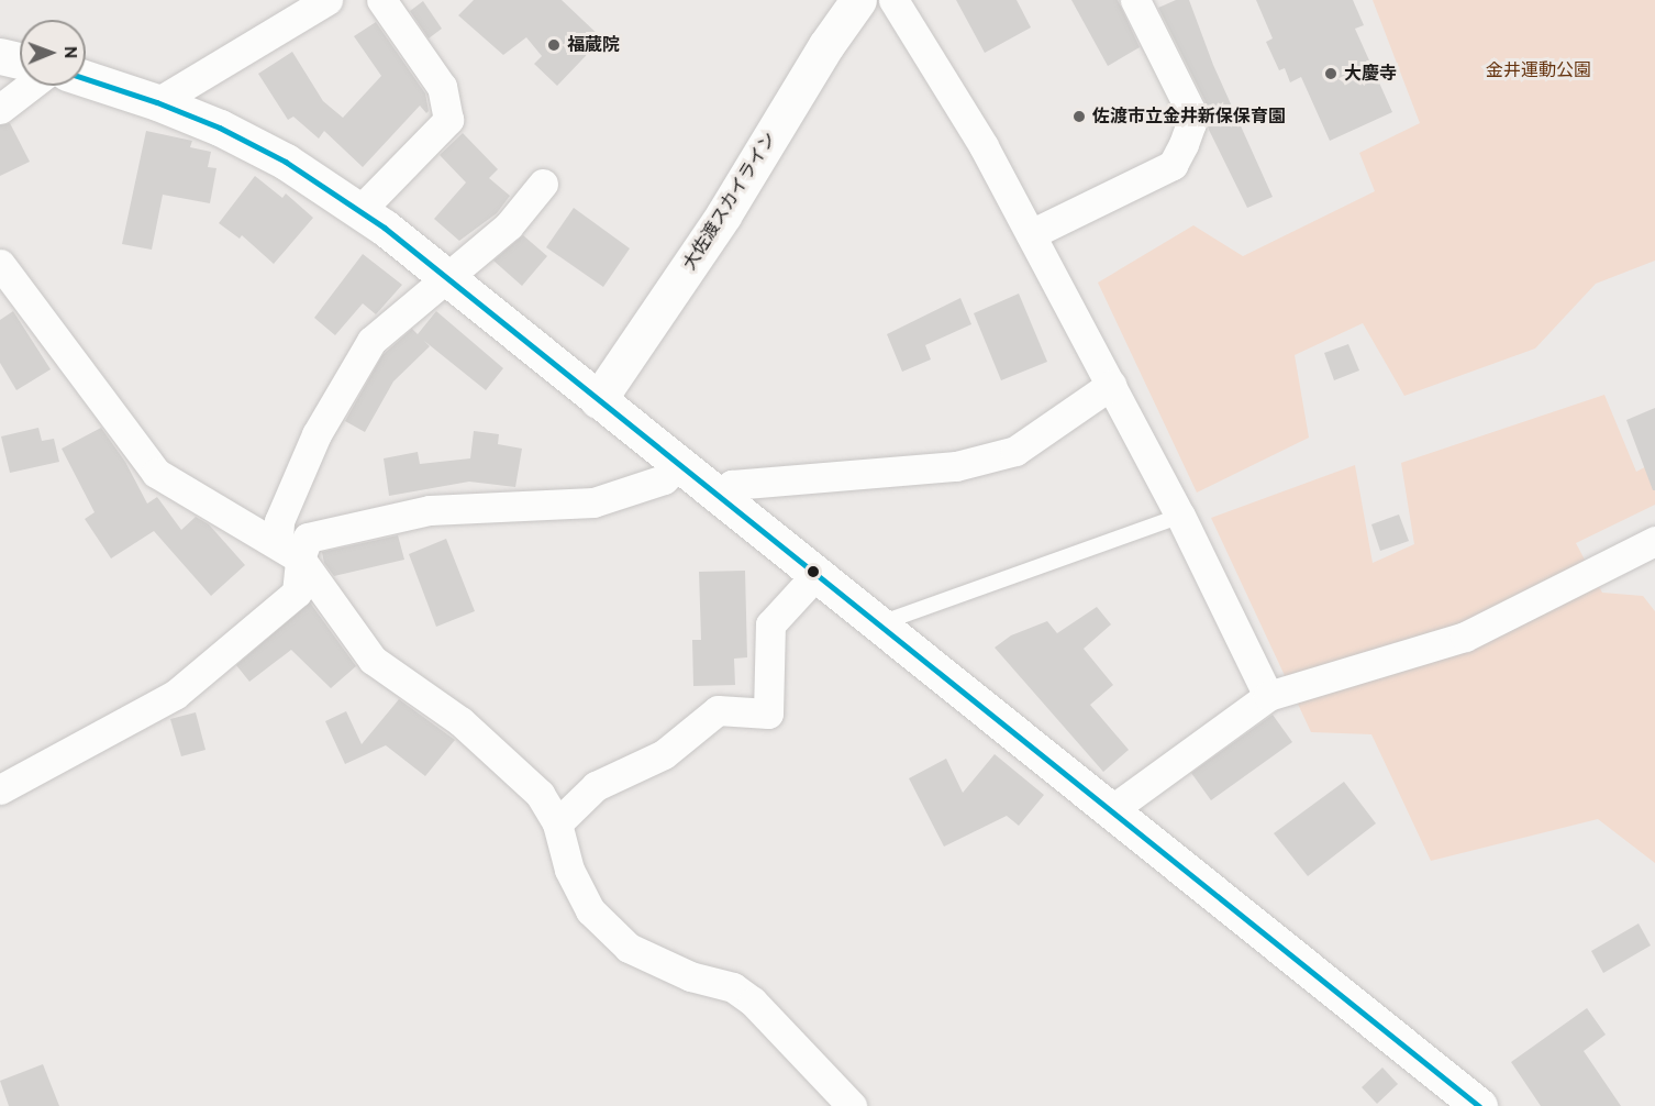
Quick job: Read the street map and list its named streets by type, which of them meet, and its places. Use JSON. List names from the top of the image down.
{
  "streets": {
    "main road": ["大佐渡スカイライン"]
  },
  "parks": ["金井運動公園"],
  "places": ["福蔵院", "大慶寺", "佐渡市立金井新保保育園"],
  "north": "right"
}
